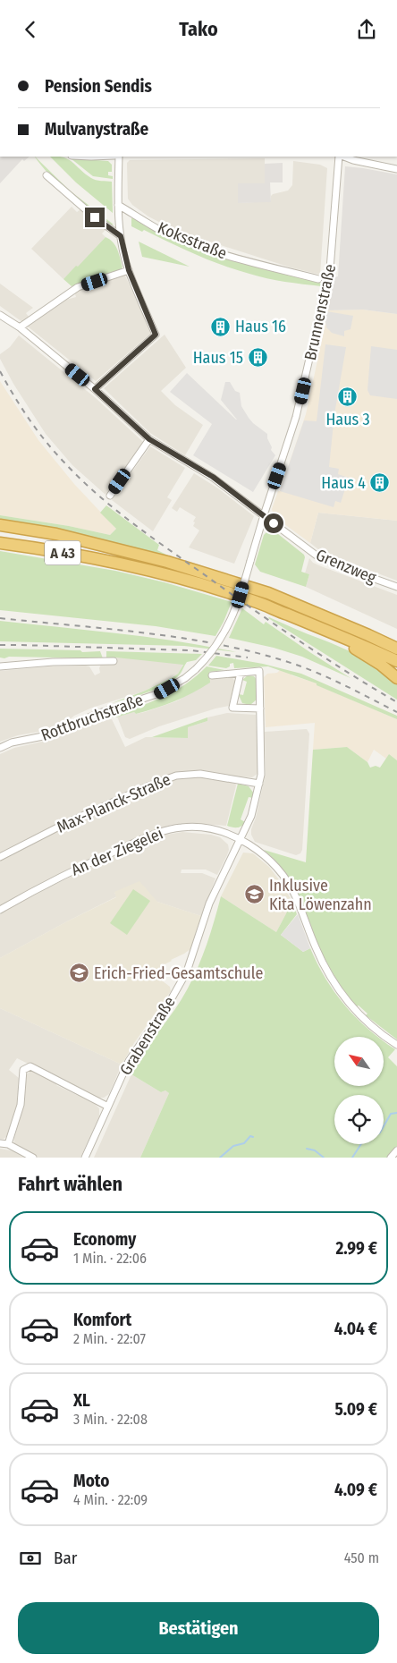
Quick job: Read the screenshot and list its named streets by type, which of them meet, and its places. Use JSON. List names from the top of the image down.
{
  "streets": {
    "highway": ["A 43"],
    "street": [
      "Koksstraße",
      "Brunnenstraße",
      "Grenzweg",
      "Rottbruchstraße",
      "Max-Planck-Straße",
      "An der Ziegelei",
      "Grabenstraße"
    ]
  },
  "crossings": [
    ["Brunnenstraße", "Grenzweg"],
    ["Brunnenstraße", "Rottbruchstraße"],
    ["Grenzweg", "Rottbruchstraße"],
    ["An der Ziegelei", "Grabenstraße"]
  ],
  "places": {
    "building": [
      "Haus 16",
      "Haus 15",
      "Haus 3",
      "Haus 4"
    ],
    "school or university": ["Inklusive Kita Löwenzahn", "Erich-Fried-Gesamtschule"]
  },
  "north": "top left",
  "page": {
    "header": "Tako",
    "banner": ["Pension Sendis", "Mulvanystraße"],
    "heading": "Fahrt wählen",
    "list": [
      {
        "name": "Economy",
        "note": "1 Min. · 22:06",
        "value": "2.99 €"
      },
      {
        "name": "Komfort",
        "note": "2 Min. · 22:07",
        "value": "4.04 €"
      },
      {
        "name": "XL",
        "note": "3 Min. · 22:08",
        "value": "5.09 €"
      },
      {
        "name": "Moto",
        "note": "4 Min. · 22:09",
        "value": "4.09 €"
      }
    ],
    "pay": ["Bar", "450 m"],
    "buttons": "Bestätigen"
  }
}
